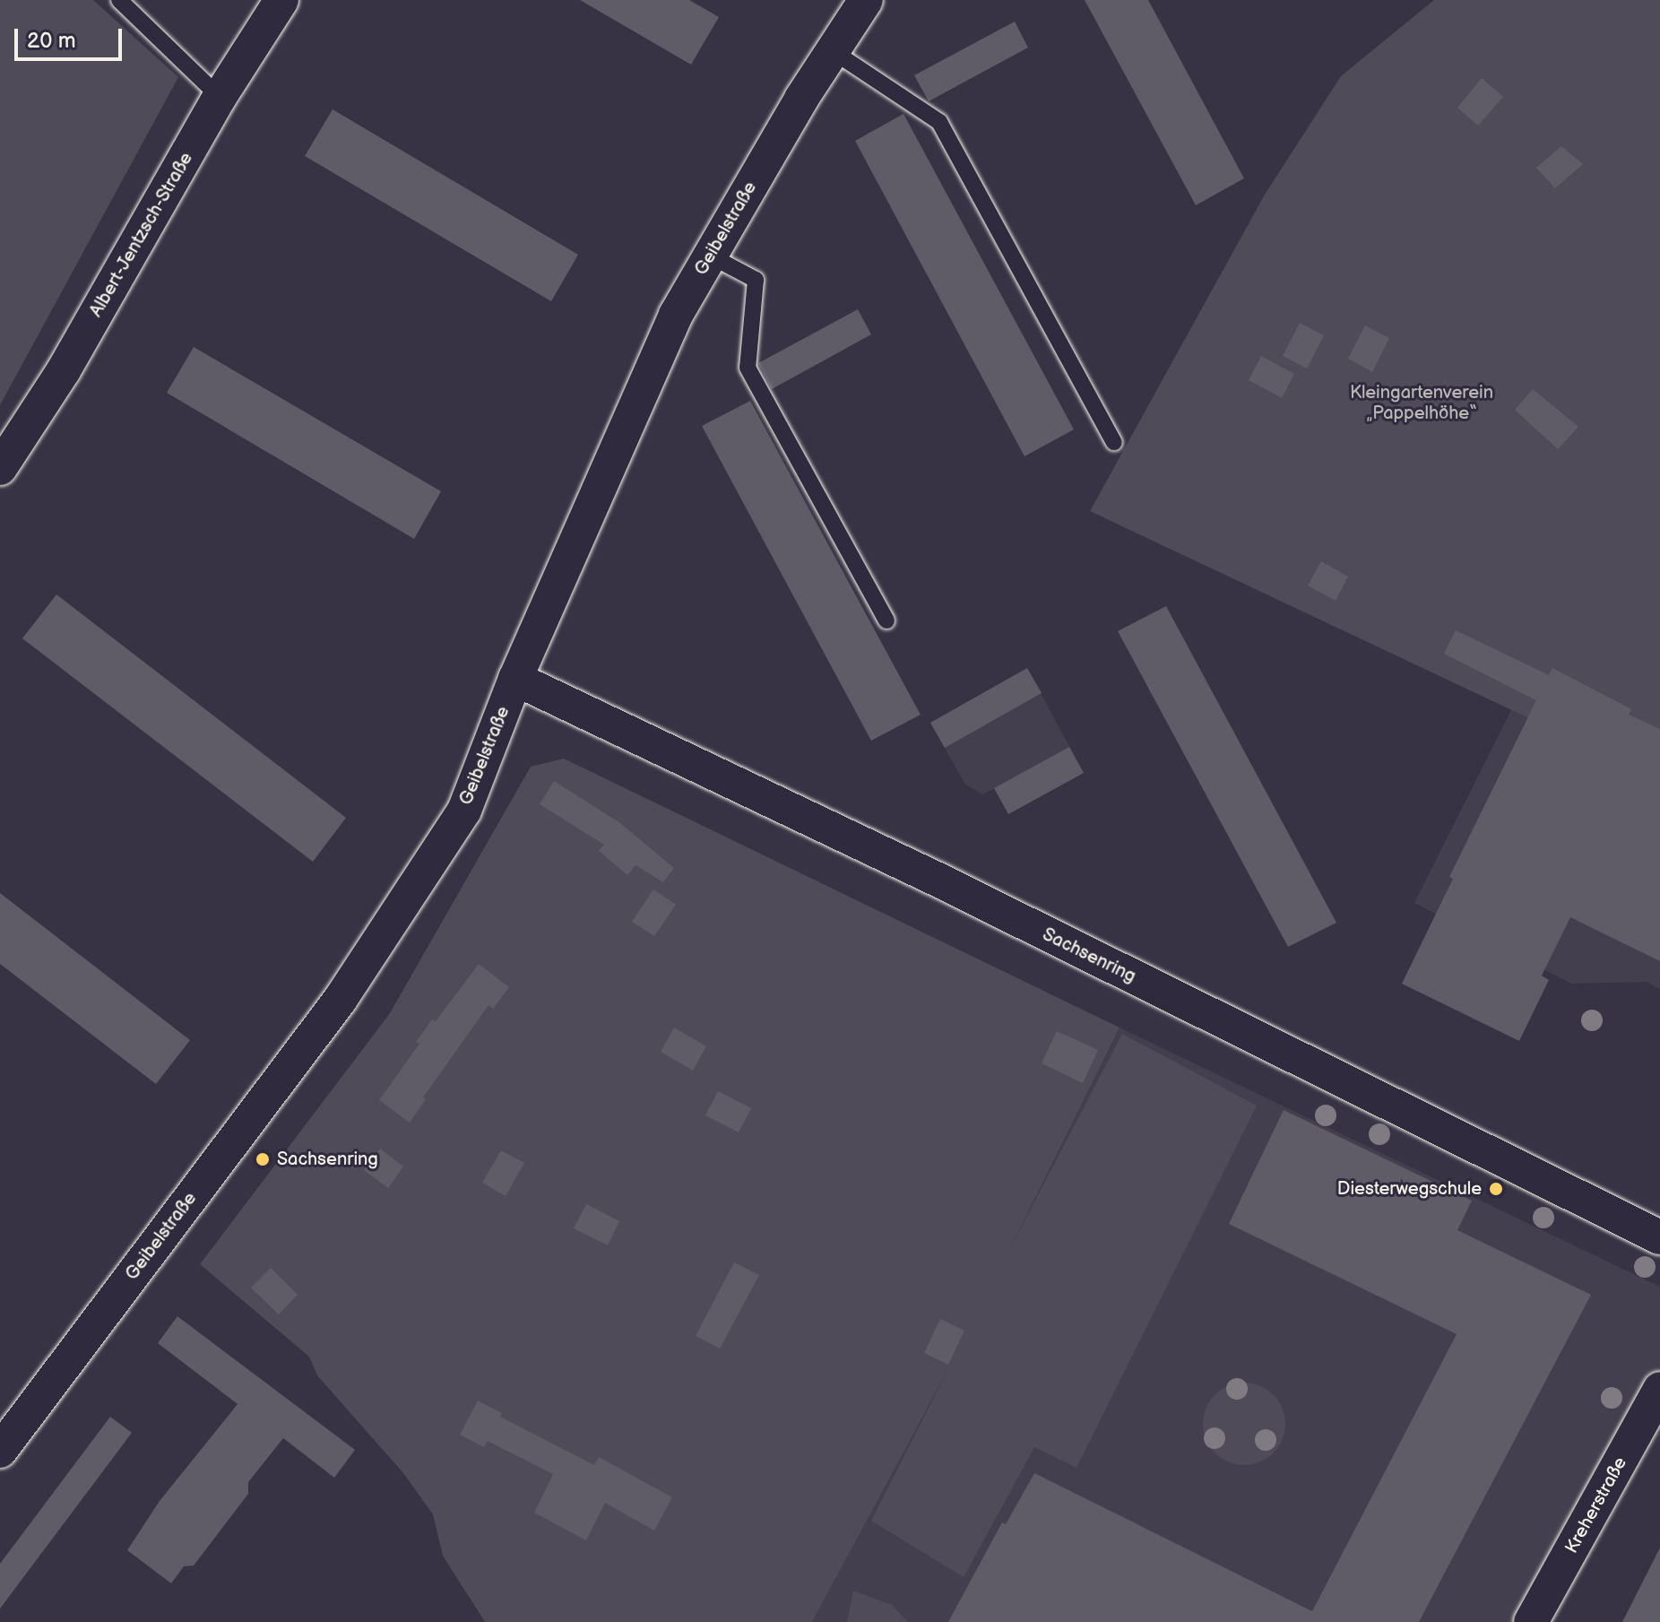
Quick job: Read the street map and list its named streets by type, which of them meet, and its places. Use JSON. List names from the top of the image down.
{
  "streets": {
    "street": [
      "Geibelstraße",
      "Albert-Jentzsch-Straße",
      "Sachsenring",
      "Kreherstraße"
    ]
  },
  "crossings": [
    ["Geibelstraße", "Sachsenring"]
  ],
  "parks": ["Kleingartenverein „Pappelhöhe“"],
  "places": ["Sachsenring", "Diesterwegschule"],
  "scale_bar": "20 m"
}
